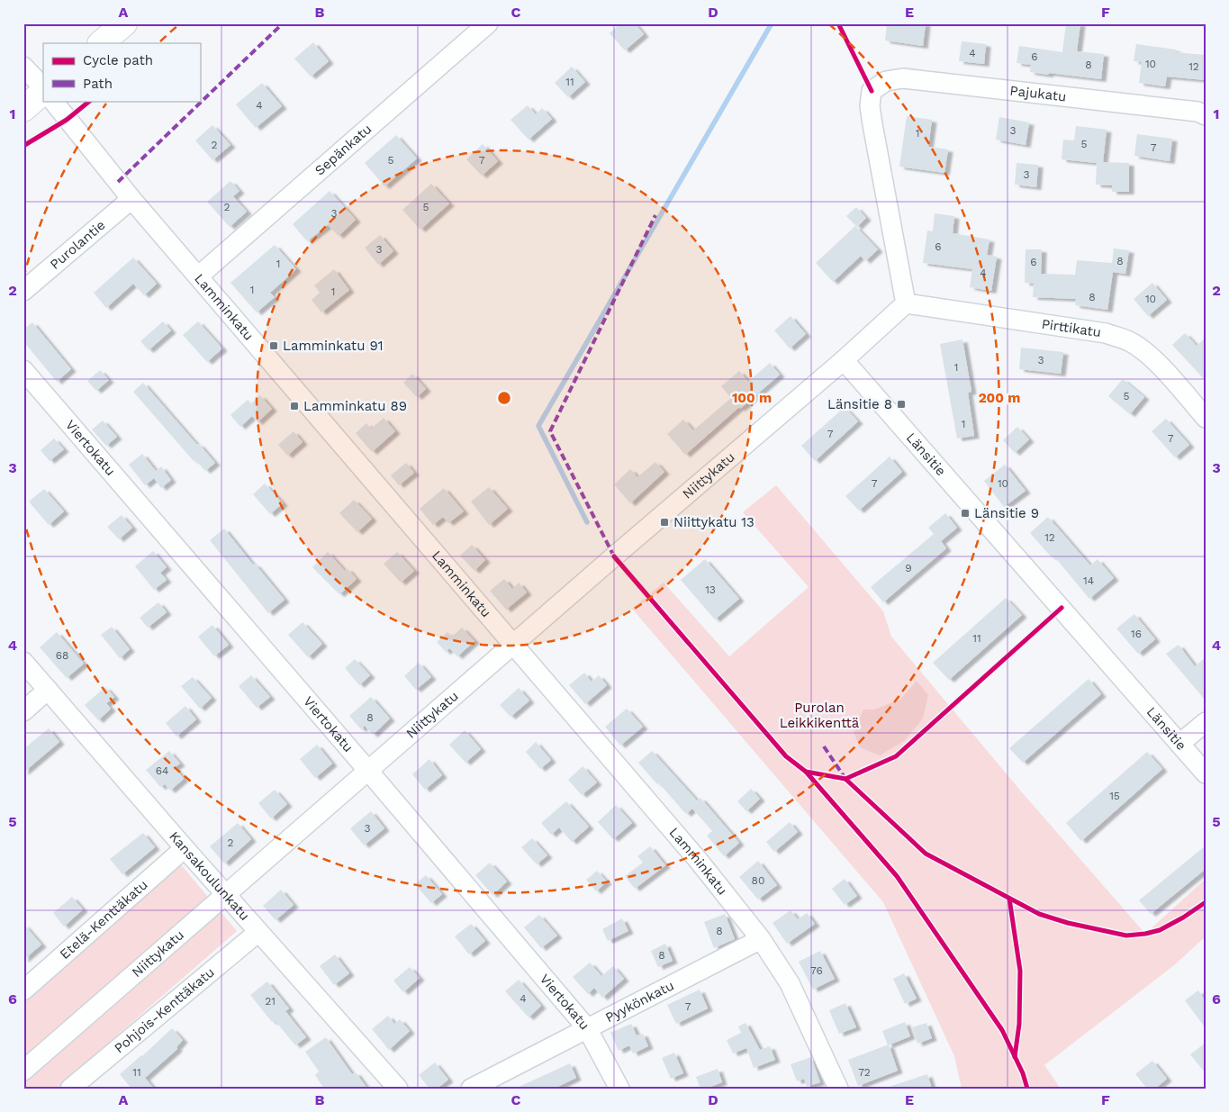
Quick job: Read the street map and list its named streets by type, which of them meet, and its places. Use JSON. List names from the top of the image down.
{
  "streets": {
    "street": [
      "Pajukatu",
      "Sepänkatu",
      "Purolantie",
      "Lamminkatu",
      "Pirttikatu",
      "Viertokatu",
      "Länsitie",
      "Niittykatu",
      "Kansakoulunkatu",
      "Etelä-Kenttäkatu",
      "Pyykönkatu",
      "Pohjois-Kenttäkatu"
    ]
  },
  "crossings": [
    ["Pajukatu", "Pirttikatu"],
    ["Sepänkatu", "Lamminkatu"],
    ["Purolantie", "Lamminkatu"],
    ["Lamminkatu", "Niittykatu"],
    ["Lamminkatu", "Pyykönkatu"],
    ["Viertokatu", "Niittykatu"],
    ["Viertokatu", "Pyykönkatu"],
    ["Länsitie", "Niittykatu"],
    ["Niittykatu", "Kansakoulunkatu"],
    ["Kansakoulunkatu", "Etelä-Kenttäkatu"],
    ["Kansakoulunkatu", "Pohjois-Kenttäkatu"]
  ],
  "parks": ["Purolan Leikkikenttä"],
  "places": {
    "transit": [
      "Lamminkatu 91",
      "Länsitie 8",
      "Lamminkatu 89",
      "Länsitie 9",
      "Niittykatu 13"
    ]
  },
  "house_numbers": [
    "4",
    "6",
    "10",
    "8",
    "12",
    "11",
    "4",
    "3",
    "1",
    "5",
    "2",
    "7",
    "5",
    "7",
    "3",
    "2",
    "5",
    "3",
    "6",
    "3",
    "8",
    "6",
    "1",
    "4",
    "1",
    "1",
    "8",
    "10",
    "3",
    "1",
    "5",
    "1",
    "7",
    "7",
    "7",
    "10",
    "12",
    "9",
    "14",
    "13",
    "16",
    "11",
    "68",
    "8",
    "64",
    "15",
    "3",
    "2",
    "80",
    "8",
    "8",
    "76",
    "4",
    "21",
    "7",
    "11",
    "72"
  ],
  "legend": ["Cycle path", "Path"],
  "grid": {
    "columns": [
      "A",
      "B",
      "C",
      "D",
      "E",
      "F"
    ],
    "rows": [
      "1",
      "2",
      "3",
      "4",
      "5",
      "6"
    ]
  },
  "rings": ["100 m", "200 m"]
}
